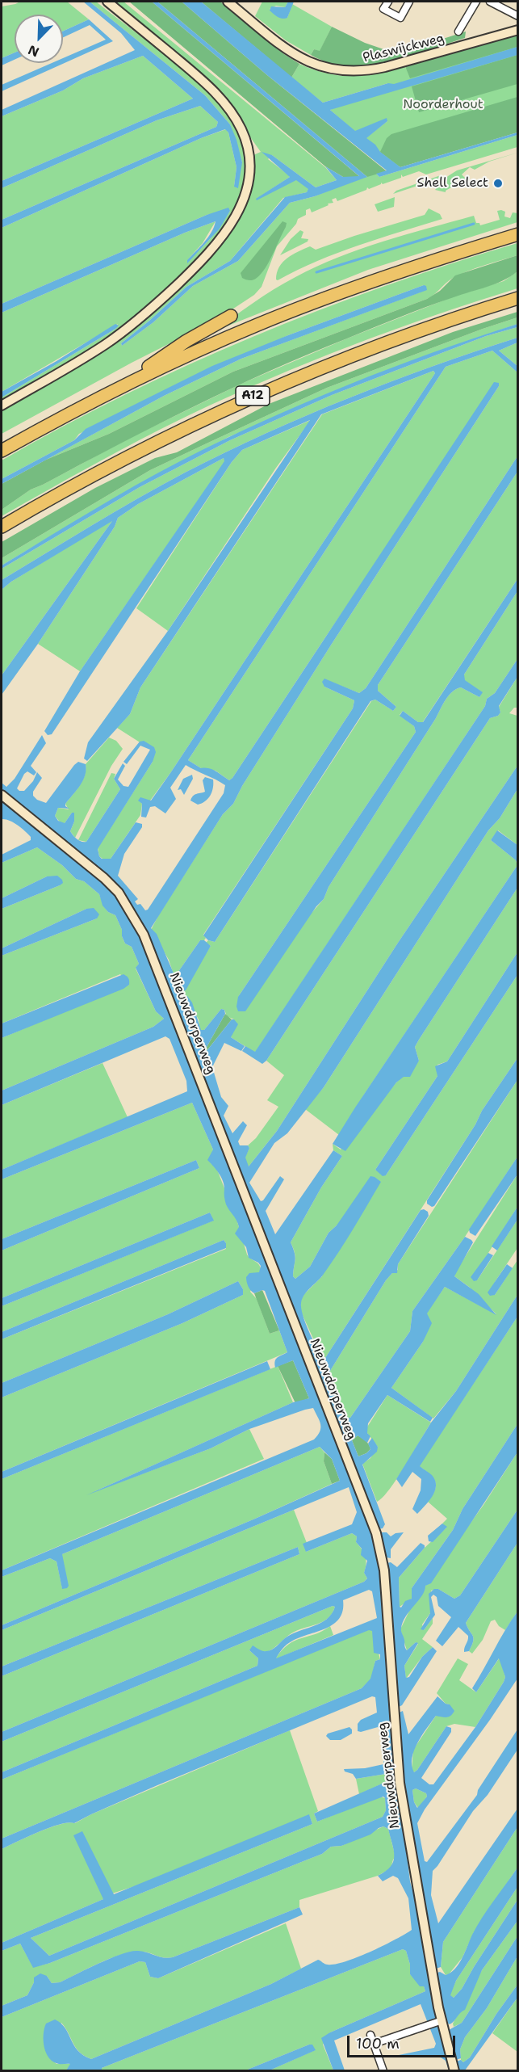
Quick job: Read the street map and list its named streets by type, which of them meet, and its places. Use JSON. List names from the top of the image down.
{
  "streets": {
    "highway": ["A12"],
    "street": ["Plaswijckweg", "Nieuwdorperweg"]
  },
  "parks": ["Noorderhout"],
  "places": ["Shell Select"],
  "scale_bar": "100 m",
  "north": "bottom left"
}
